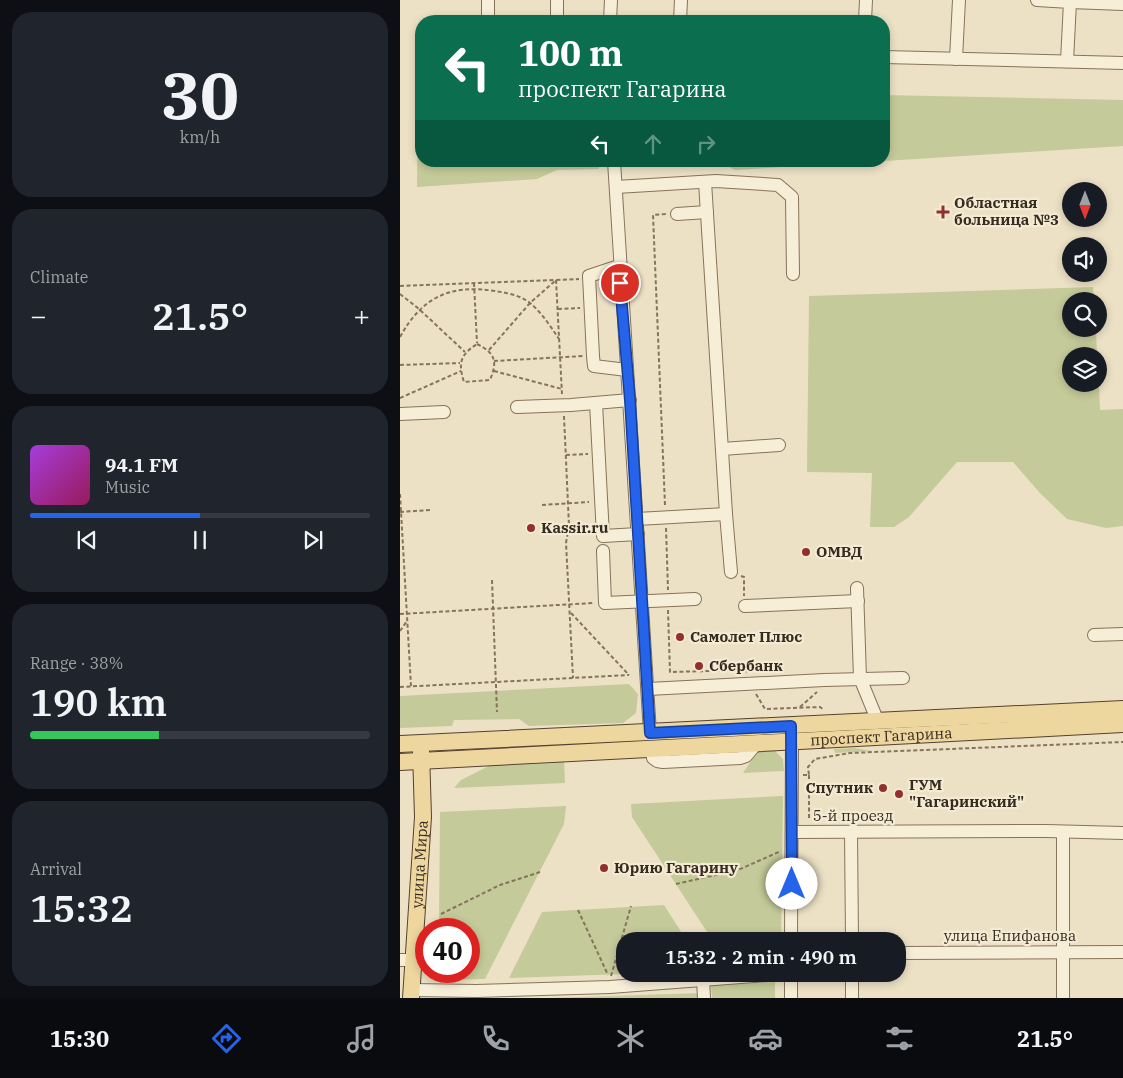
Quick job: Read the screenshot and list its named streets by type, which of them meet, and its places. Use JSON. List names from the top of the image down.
{
  "streets": {
    "main road": ["проспект Гагарина", "улица Мира"],
    "street": ["5-й проезд", "улица Епифанова"]
  },
  "crossings": [
    ["проспект Гагарина", "улица Мира"]
  ],
  "places": {
    "health": ["Областная больница №3"],
    "other": [
      "Kassir.ru",
      "ОМВД",
      "Самолет Плюс",
      "Сбербанк",
      "Спутник",
      "ГУМ \"Гагаринский\"",
      "Юрию Гагарину"
    ]
  },
  "north": "bottom",
  "page": {
    "tile": [
      ["30", "km/h"],
      "Climate",
      ["Range · 38%", "190 km"],
      ["Arrival", "15:32"]
    ],
    "turn": ["100 m", "проспект Гагарина"],
    "heat": ["−", "21.5°", "+"],
    "song": ["94.1 FM", "Music"],
    "limit": "40",
    "trip": "15:32 · 2 min · 490 m",
    "tabs": ["15:30", "21.5°"]
  }
}
